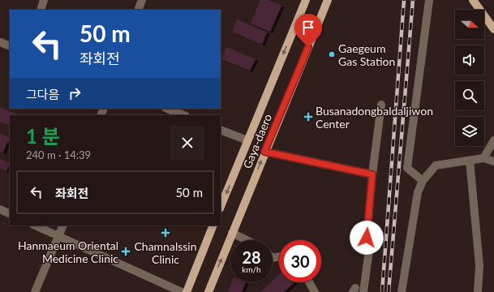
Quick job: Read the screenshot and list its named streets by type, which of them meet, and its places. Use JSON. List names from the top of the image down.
{
  "streets": {
    "main road": ["Gaya-daero"]
  },
  "places": {
    "other": ["Gaegeum Gas Station"],
    "health": ["Busanadongbaldaljiwon Center", "Chamnalssin Clinic", "Hanmaeum Oriental Medicine Clinic"]
  },
  "north": "right",
  "page": {
    "turn": ["50 m", "좌회전"],
    "then": "그다음",
    "heading": ["1 분", "240 m · 14:39"],
    "list": [
      {
        "name": "좌회전",
        "value": "50 m"
      }
    ],
    "speed": "28 km/h",
    "limit": "30"
  }
}
